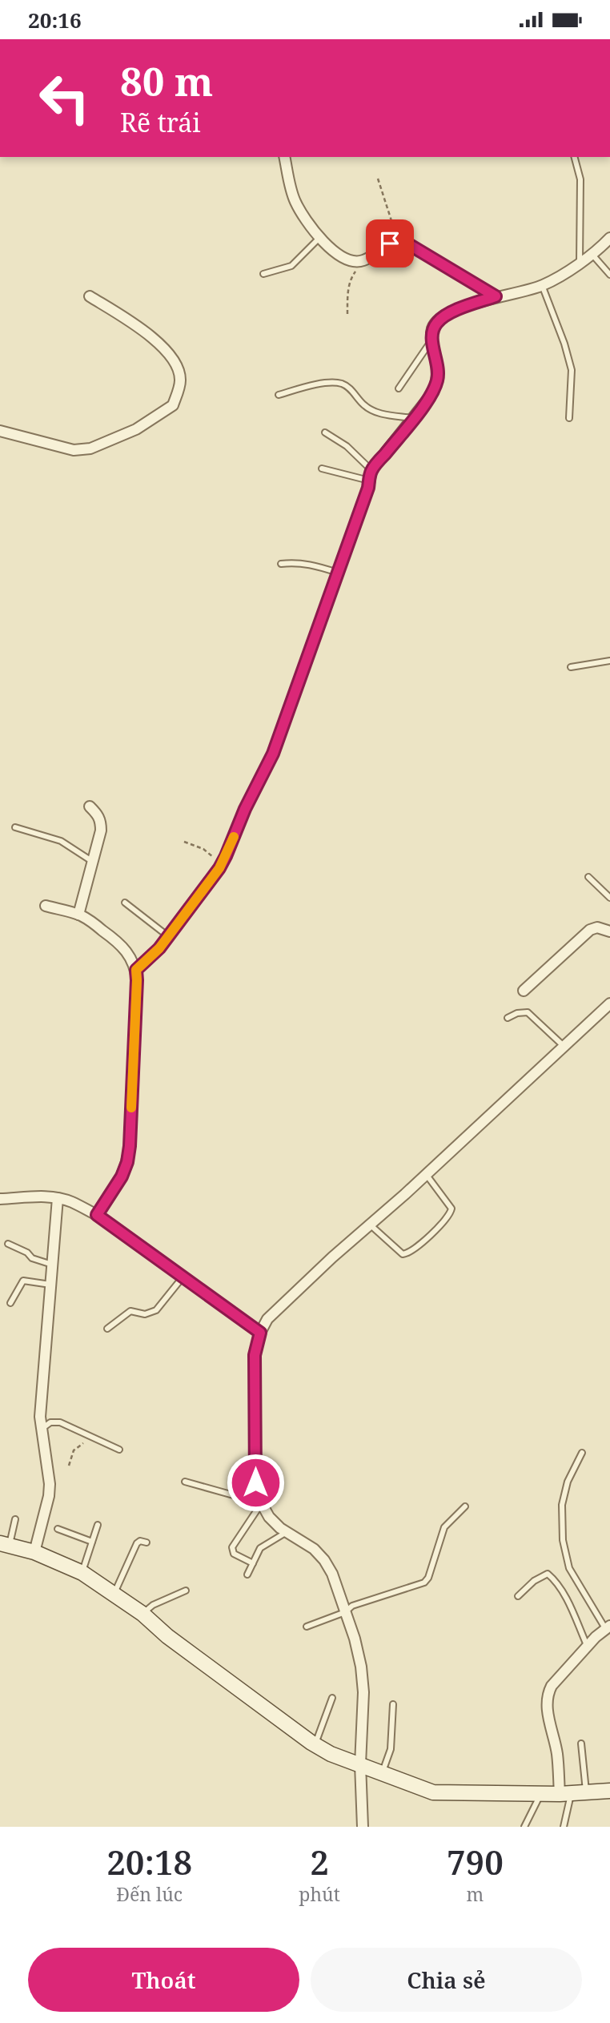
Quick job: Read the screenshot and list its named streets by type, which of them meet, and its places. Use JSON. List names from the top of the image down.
{
  "page": {
    "status": "20:16",
    "turn": ["80 m", "Rẽ trái"],
    "eta": [
      "20:18",
      "Đến lúc",
      "2",
      "phút",
      "790",
      "m"
    ],
    "buttons": ["Thoát", "Chia sẻ"]
  }
}
